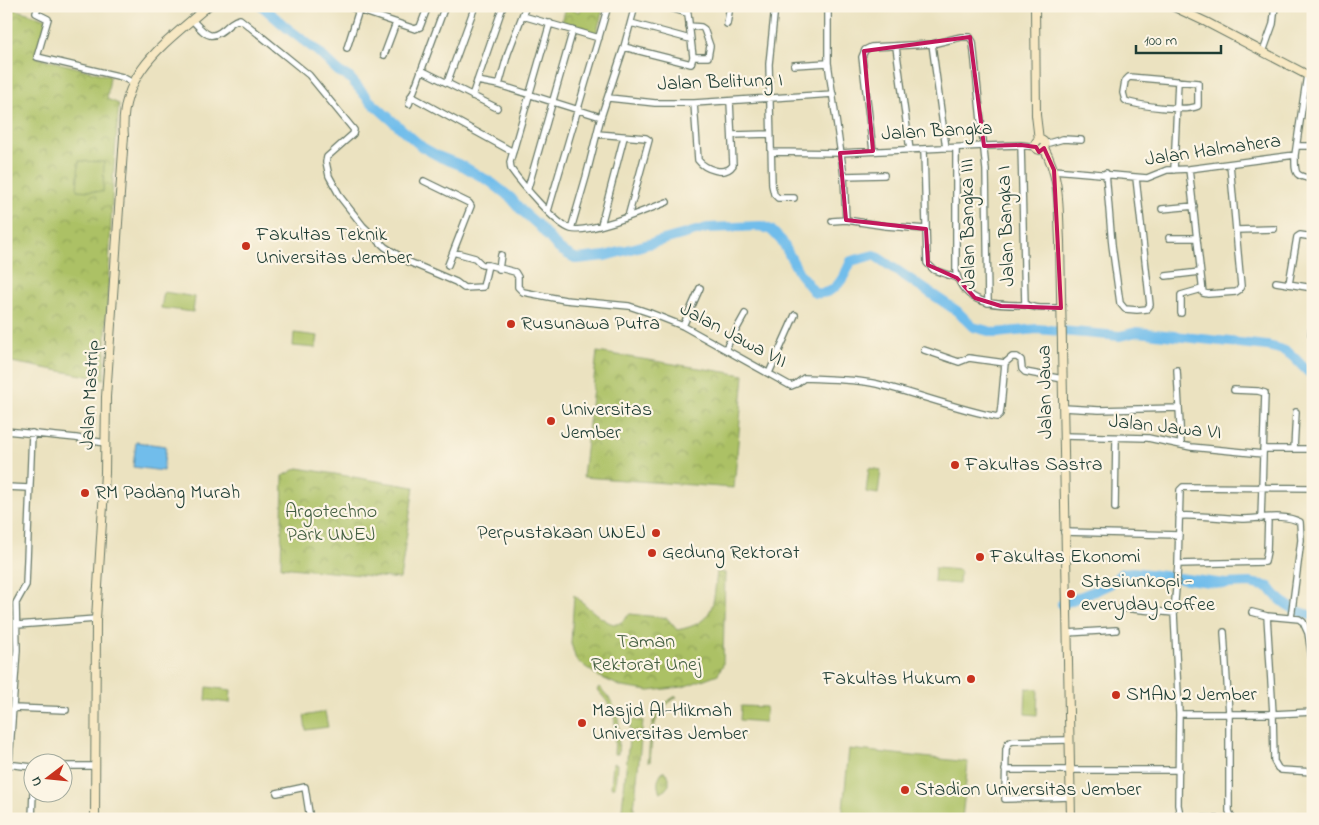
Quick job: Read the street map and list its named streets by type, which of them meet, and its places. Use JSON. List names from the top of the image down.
{
  "streets": {
    "main road": ["Jalan Jawa", "Jalan Mastrip"],
    "street": [
      "Jalan Belitung I",
      "Jalan Bangka",
      "Jalan Halmahera",
      "Jalan Bangka III",
      "Jalan Bangka I",
      "Jalan Jawa VII",
      "Jalan Jawa VI"
    ]
  },
  "crossings": [
    ["Jalan Bangka", "Jalan Bangka III"],
    ["Jalan Bangka", "Jalan Bangka I"],
    ["Jalan Bangka", "Jalan Jawa"],
    ["Jalan Halmahera", "Jalan Jawa"],
    ["Jalan Bangka III", "Jalan Bangka I"],
    ["Jalan Bangka I", "Jalan Jawa"],
    ["Jalan Jawa", "Jalan Jawa VI"]
  ],
  "parks": ["Argotechno Park UNEJ", "Taman Rektorat Unej"],
  "places": [
    "Fakultas Teknik Universitas Jember",
    "Rusunawa Putra",
    "Universitas Jember",
    "Fakultas Sastra",
    "RM Padang Murah",
    "Perpustakaan UNEJ",
    "Gedung Rektorat",
    "Fakultas Ekonomi",
    "Stasiunkopi - everyday coffee",
    "Fakultas Hukum",
    "SMAN 2 Jember",
    "Masjid Al-Hikmah Universitas Jember",
    "Stadion Universitas Jember"
  ],
  "scale_bar": "100 m",
  "north": "left"
}
